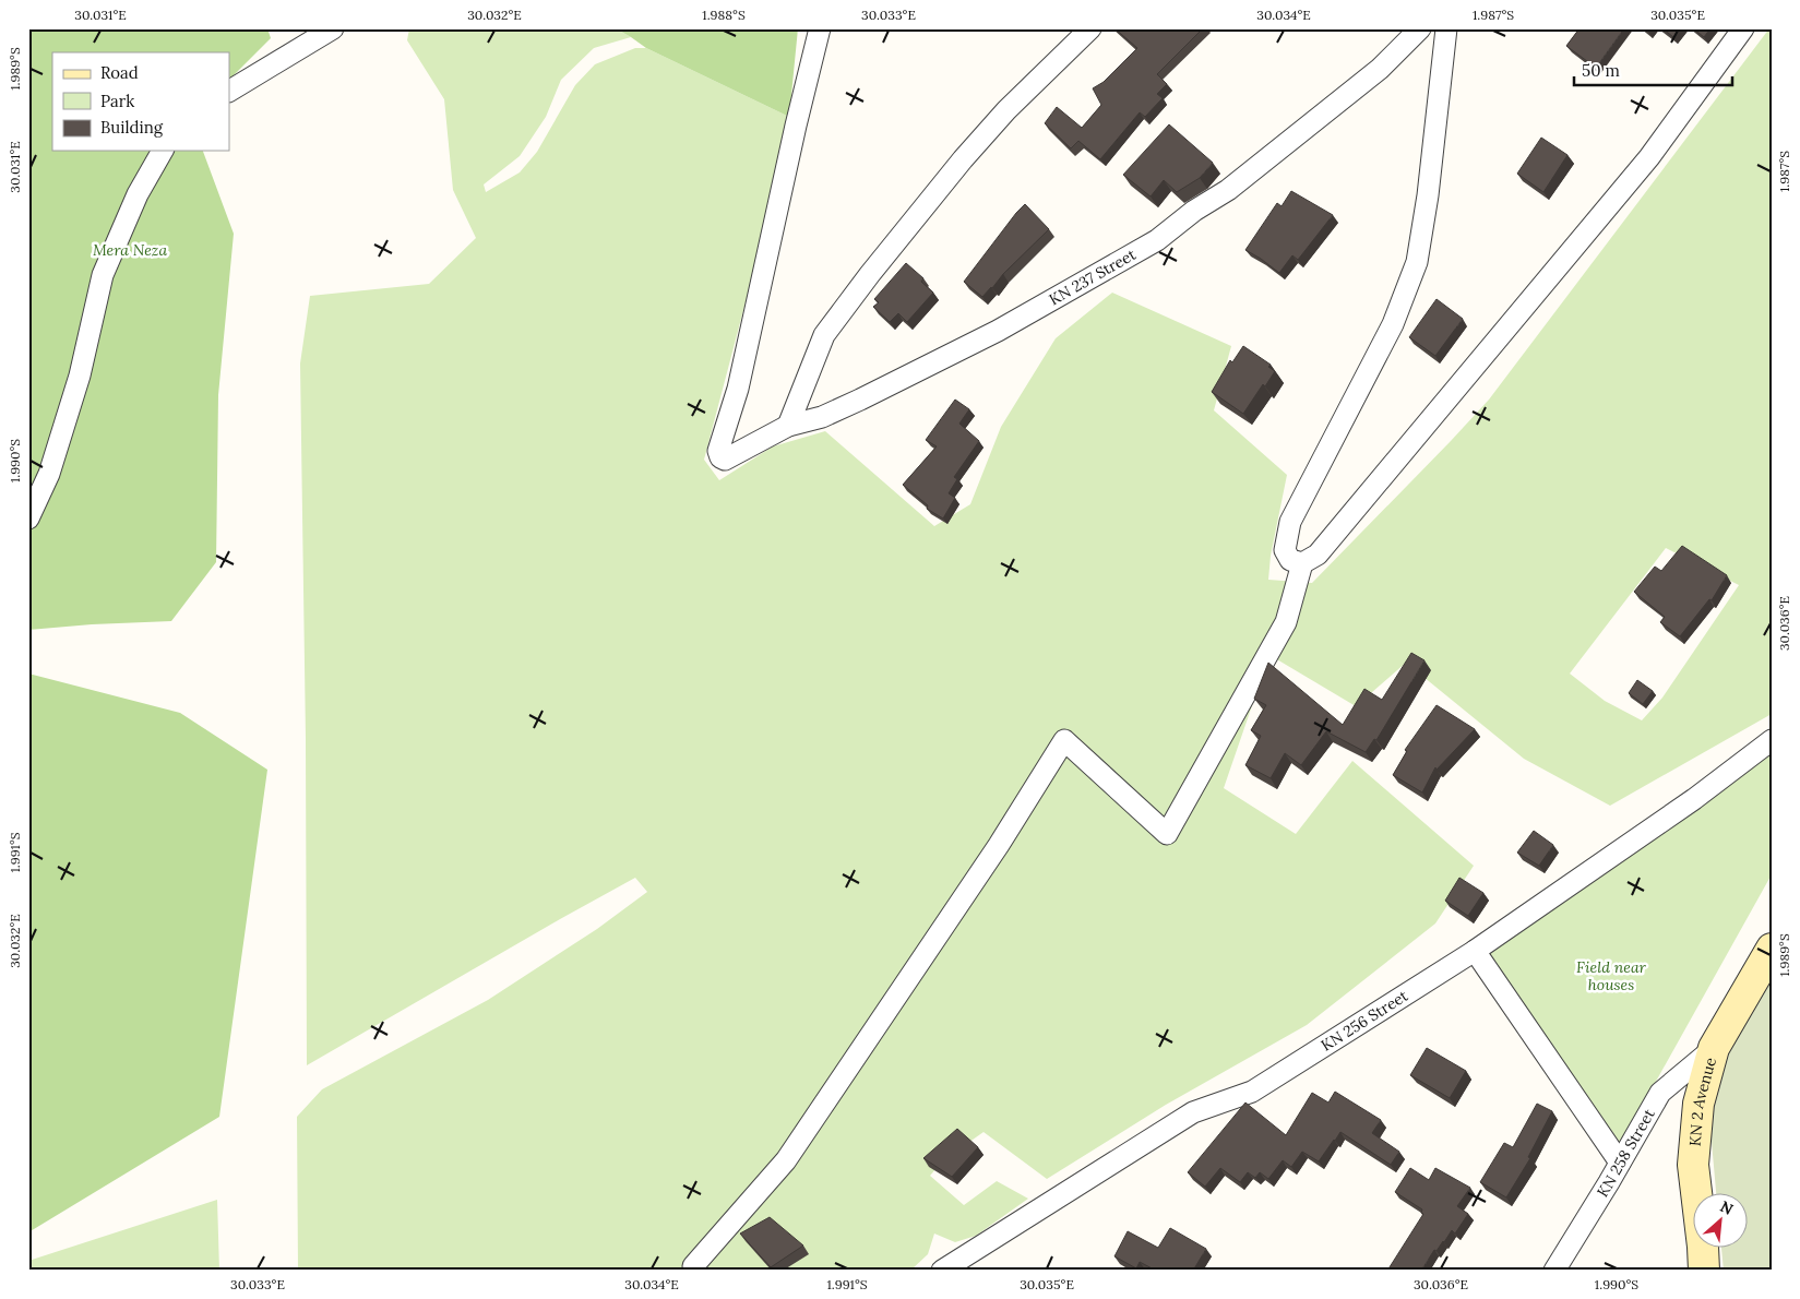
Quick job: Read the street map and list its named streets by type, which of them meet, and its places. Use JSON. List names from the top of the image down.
{
  "streets": {
    "main road": ["KN 2 Avenue"],
    "street": ["KN 237 Street", "KN 256 Street", "KN 258 Street"]
  },
  "crossings": [
    ["KN 2 Avenue", "KN 258 Street"]
  ],
  "parks": ["Mera Neza", "Field near houses"],
  "legend": ["Road", "Park", "Building"],
  "scale_bar": "50 m",
  "north": "top right",
  "coordinates": [
    "30.031°E",
    "30.032°E",
    "1.988°S",
    "30.033°E",
    "30.034°E",
    "1.987°S",
    "30.035°E",
    "1.989°S",
    "1.990°S",
    "30.036°E",
    "1.991°S"
  ]
}
